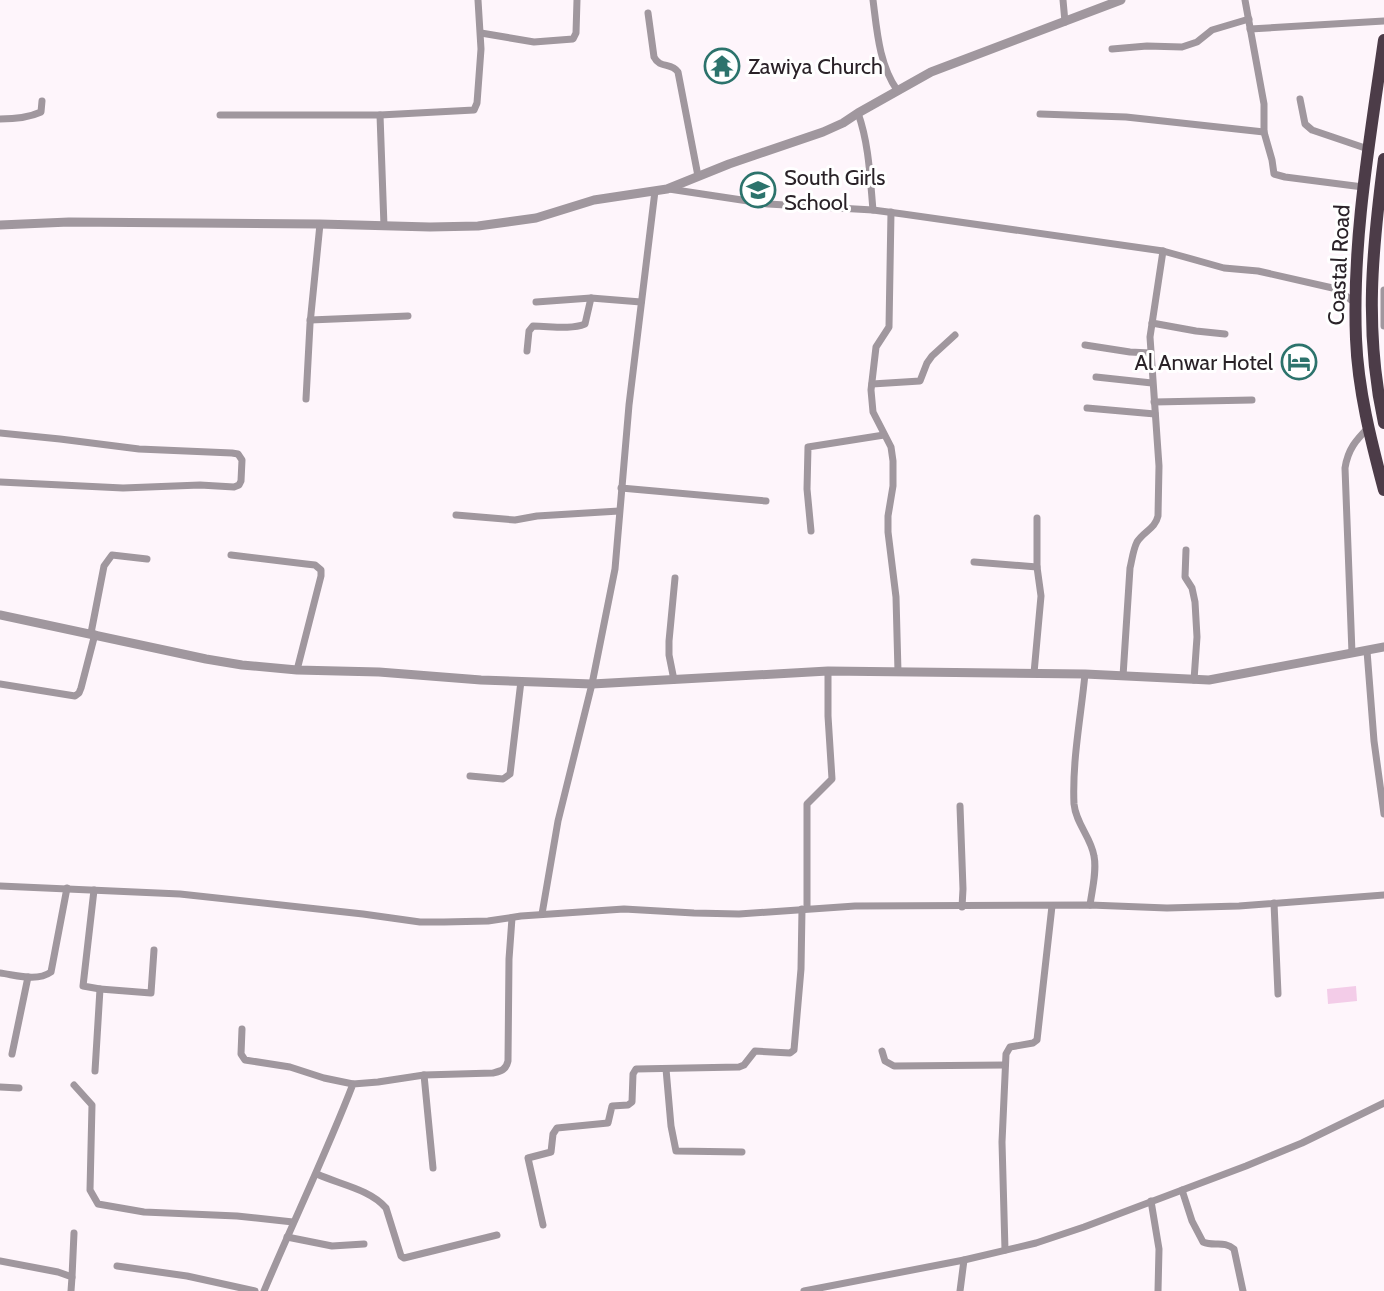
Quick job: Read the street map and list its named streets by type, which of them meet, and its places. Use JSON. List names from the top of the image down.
{
  "streets": {
    "highway": ["Coastal Road"]
  },
  "places": {
    "temple": ["Zawiya Church"],
    "school or university": ["South Girls School"],
    "hotel": ["Al Anwar Hotel"]
  }
}
